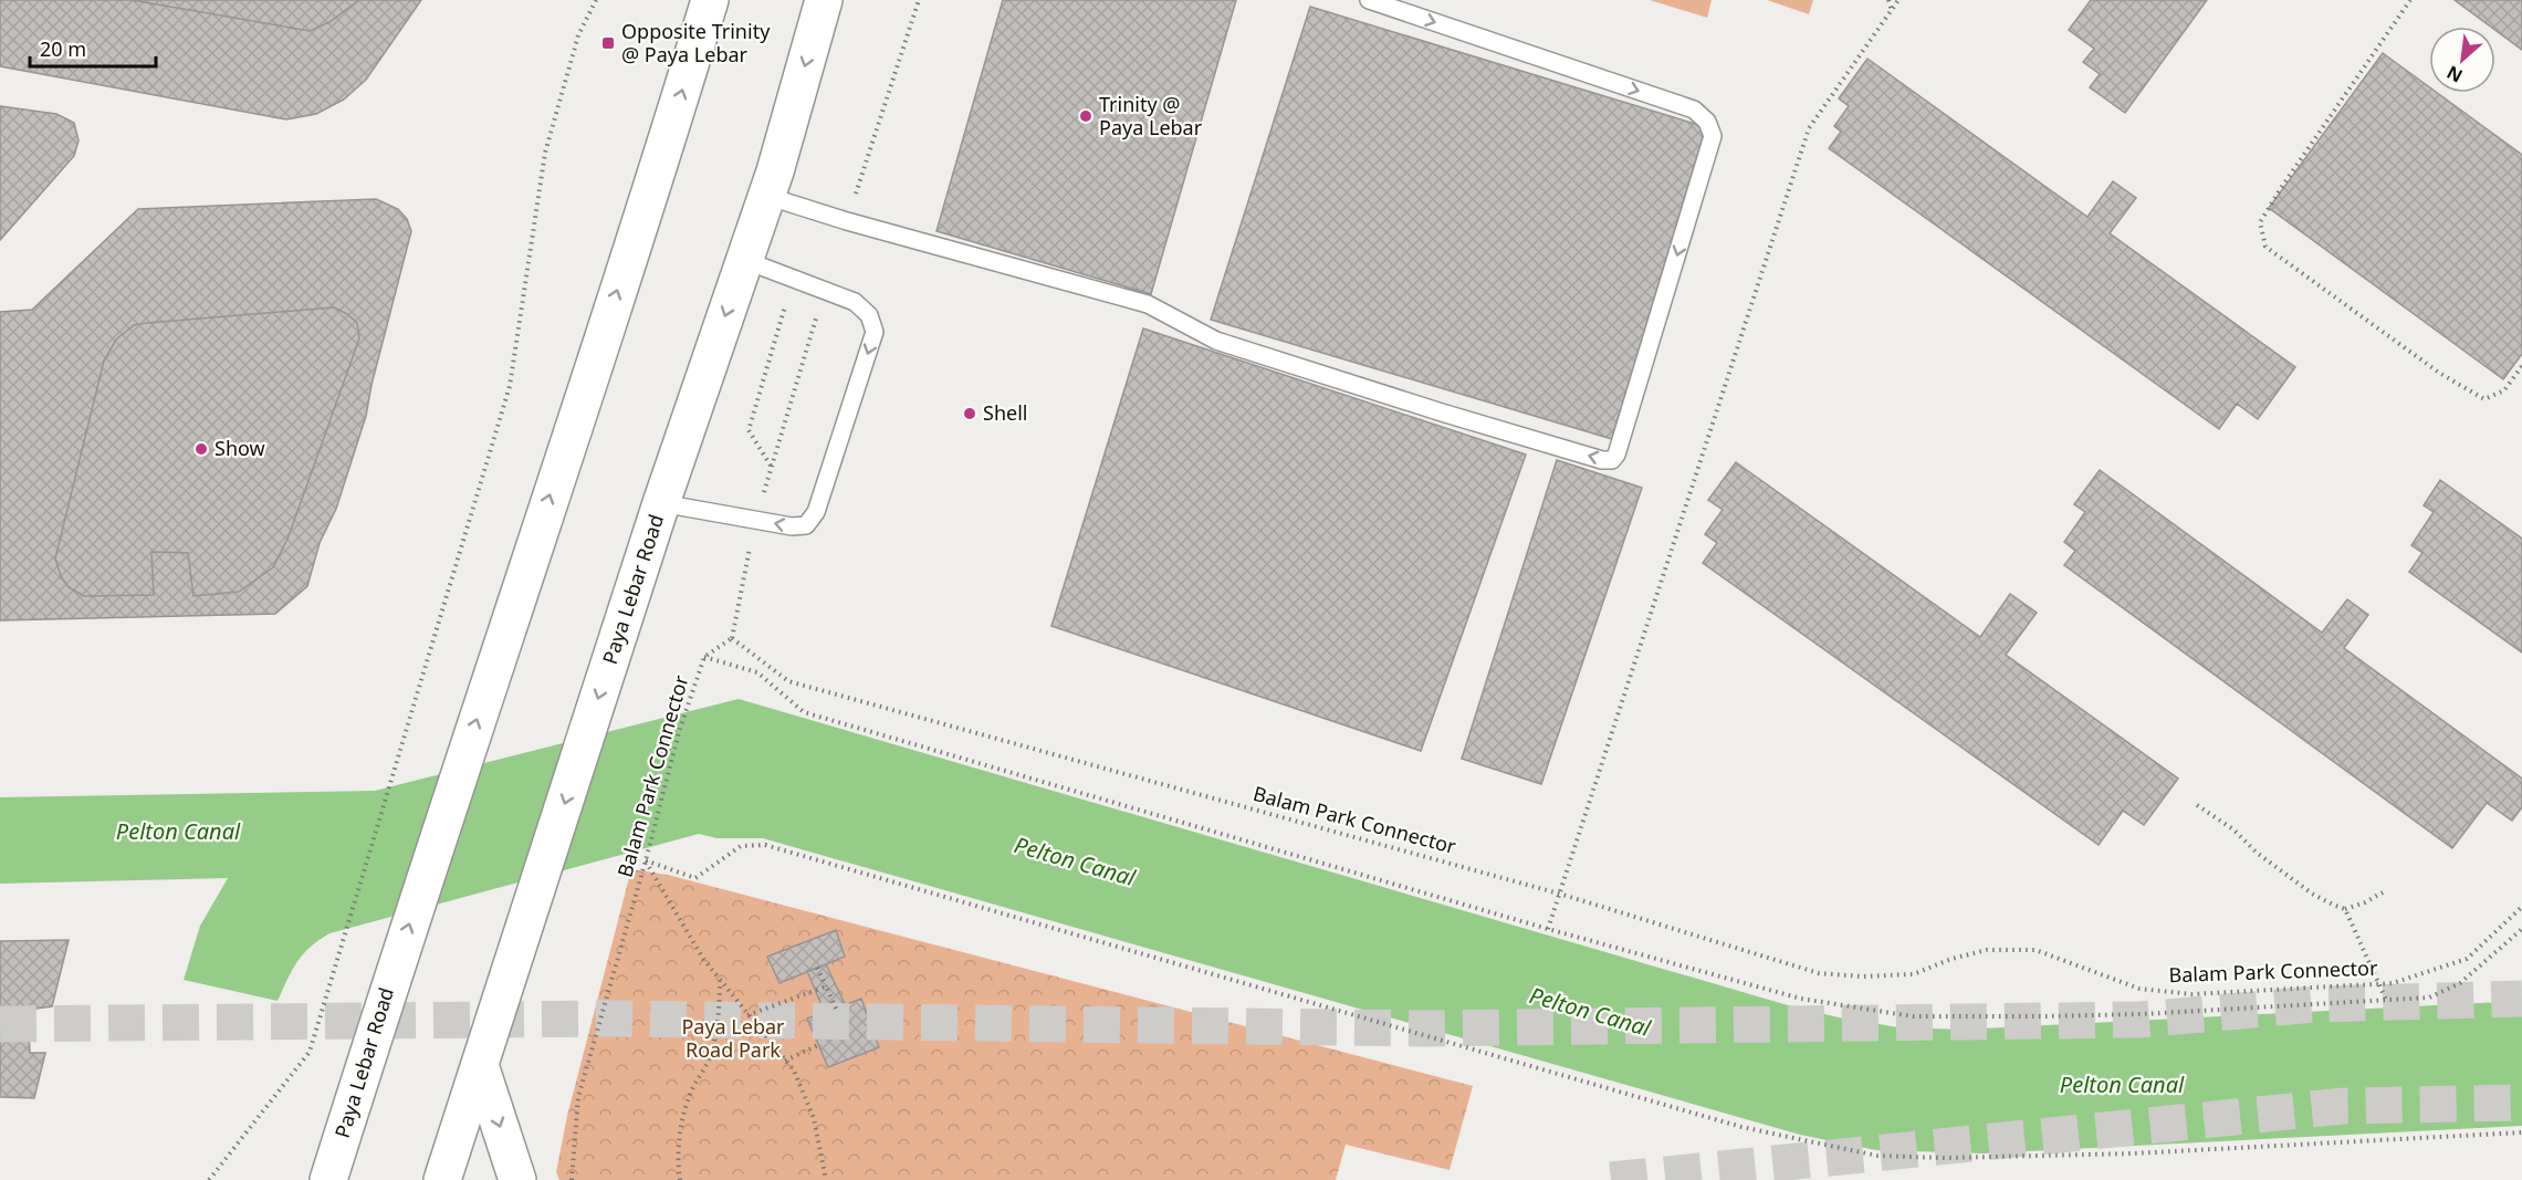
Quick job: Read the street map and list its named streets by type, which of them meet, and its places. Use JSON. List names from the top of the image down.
{
  "streets": {
    "main road": ["Paya Lebar Road"],
    "path": ["Balam Park Connector"]
  },
  "water": ["Pelton Canal"],
  "parks": ["Paya Lebar Road Park"],
  "places": {
    "transit": ["Opposite Trinity @ Paya Lebar"],
    "other": ["Trinity @ Paya Lebar", "Shell", "Show"]
  },
  "scale_bar": "20 m",
  "north": "bottom left"
}
